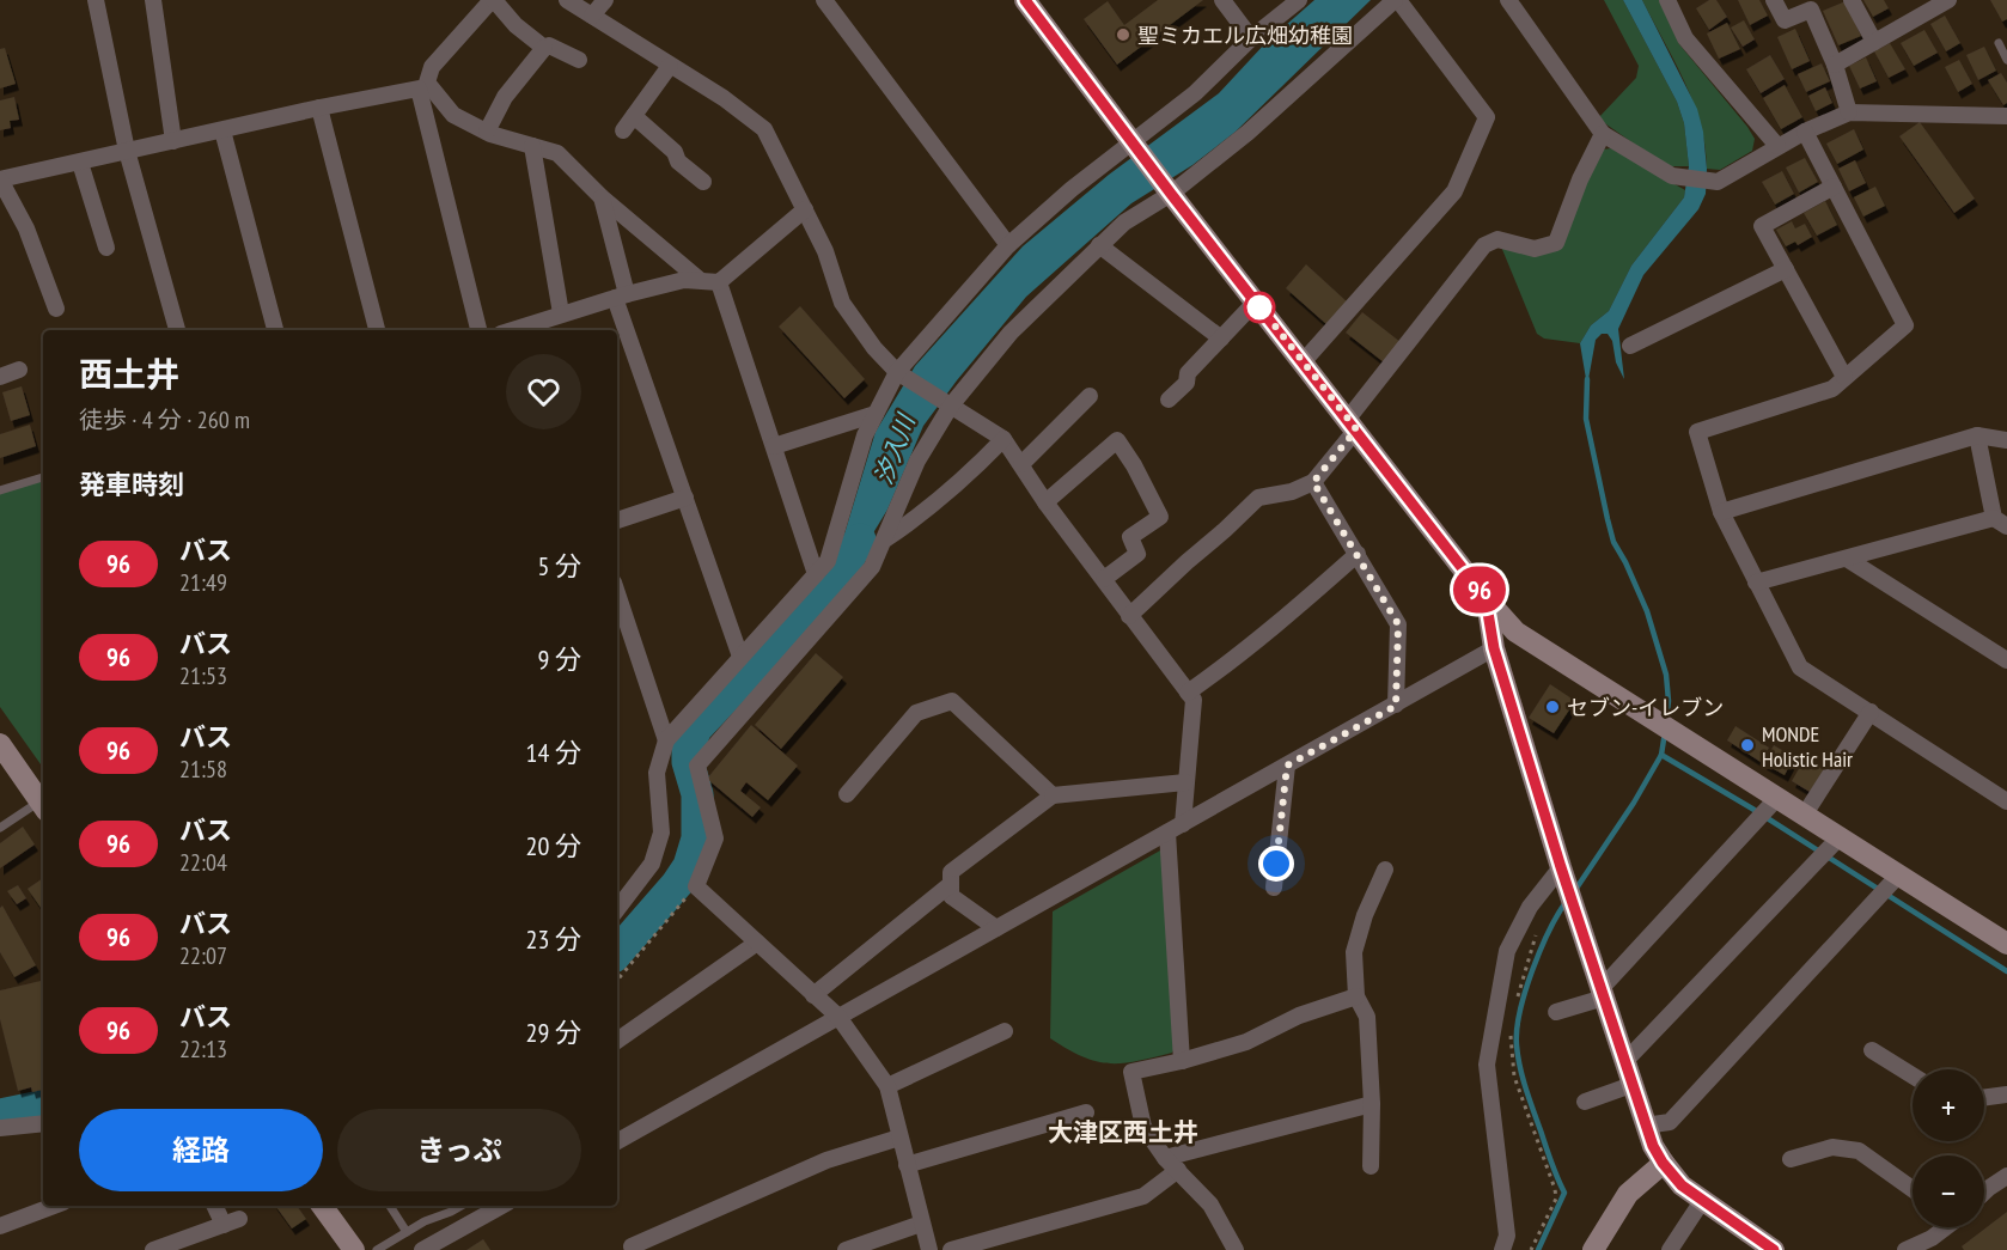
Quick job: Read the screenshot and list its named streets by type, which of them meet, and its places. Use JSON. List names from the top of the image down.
{
  "districts": ["大津区西土井"],
  "water": ["汐入川"],
  "places": ["聖ミカエル広畑幼稚園", "セブン-イレブン", "MONDE Holistic Hair"],
  "lines": ["bus line 96"],
  "page": {
    "on_map": "96",
    "heading": [
      ["西土井", "徒歩 · 4 分 · 260 m"],
      "発車時刻"
    ],
    "list": [
      {
        "mark": "96",
        "name": "バス",
        "note": "21:49",
        "value": "5 分"
      },
      {
        "mark": "96",
        "name": "バス",
        "note": "21:53",
        "value": "9 分"
      },
      {
        "mark": "96",
        "name": "バス",
        "note": "21:58",
        "value": "14 分"
      },
      {
        "mark": "96",
        "name": "バス",
        "note": "22:04",
        "value": "20 分"
      },
      {
        "mark": "96",
        "name": "バス",
        "note": "22:07",
        "value": "23 分"
      },
      {
        "mark": "96",
        "name": "バス",
        "note": "22:13",
        "value": "29 分"
      }
    ],
    "map_buttons": ["+", "−"],
    "buttons": ["経路", "きっぷ"]
  }
}
